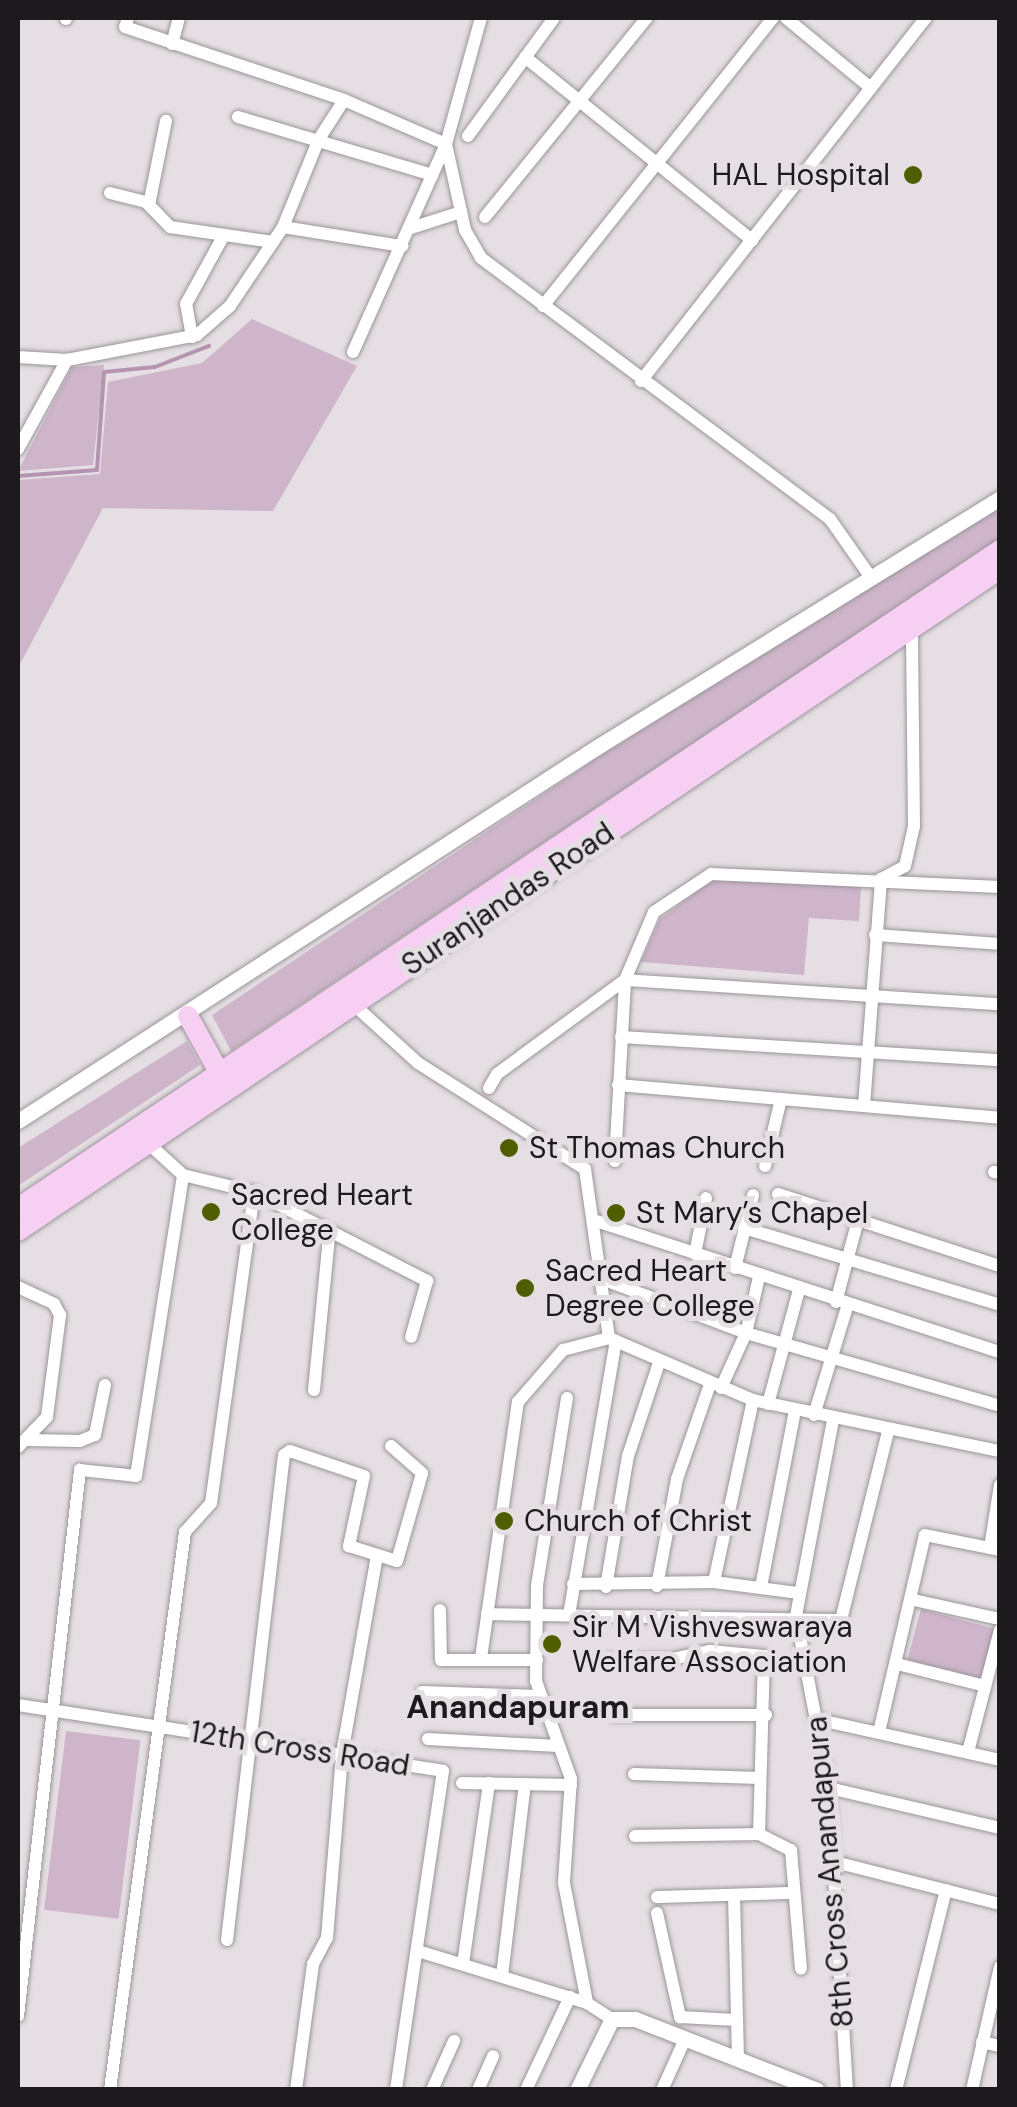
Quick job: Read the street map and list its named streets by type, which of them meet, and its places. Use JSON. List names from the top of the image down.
{
  "streets": {
    "main road": ["Suranjandas Road"],
    "street": ["12th Cross Road", "8th Cross Anandapura"]
  },
  "districts": ["Anandapuram"],
  "places": [
    "HAL Hospital",
    "St Thomas Church",
    "Sacred Heart College",
    "St Mary’s Chapel",
    "Sacred Heart Degree College",
    "Church of Christ",
    "Sir M Vishveswaraya Welfare Association"
  ]
}
